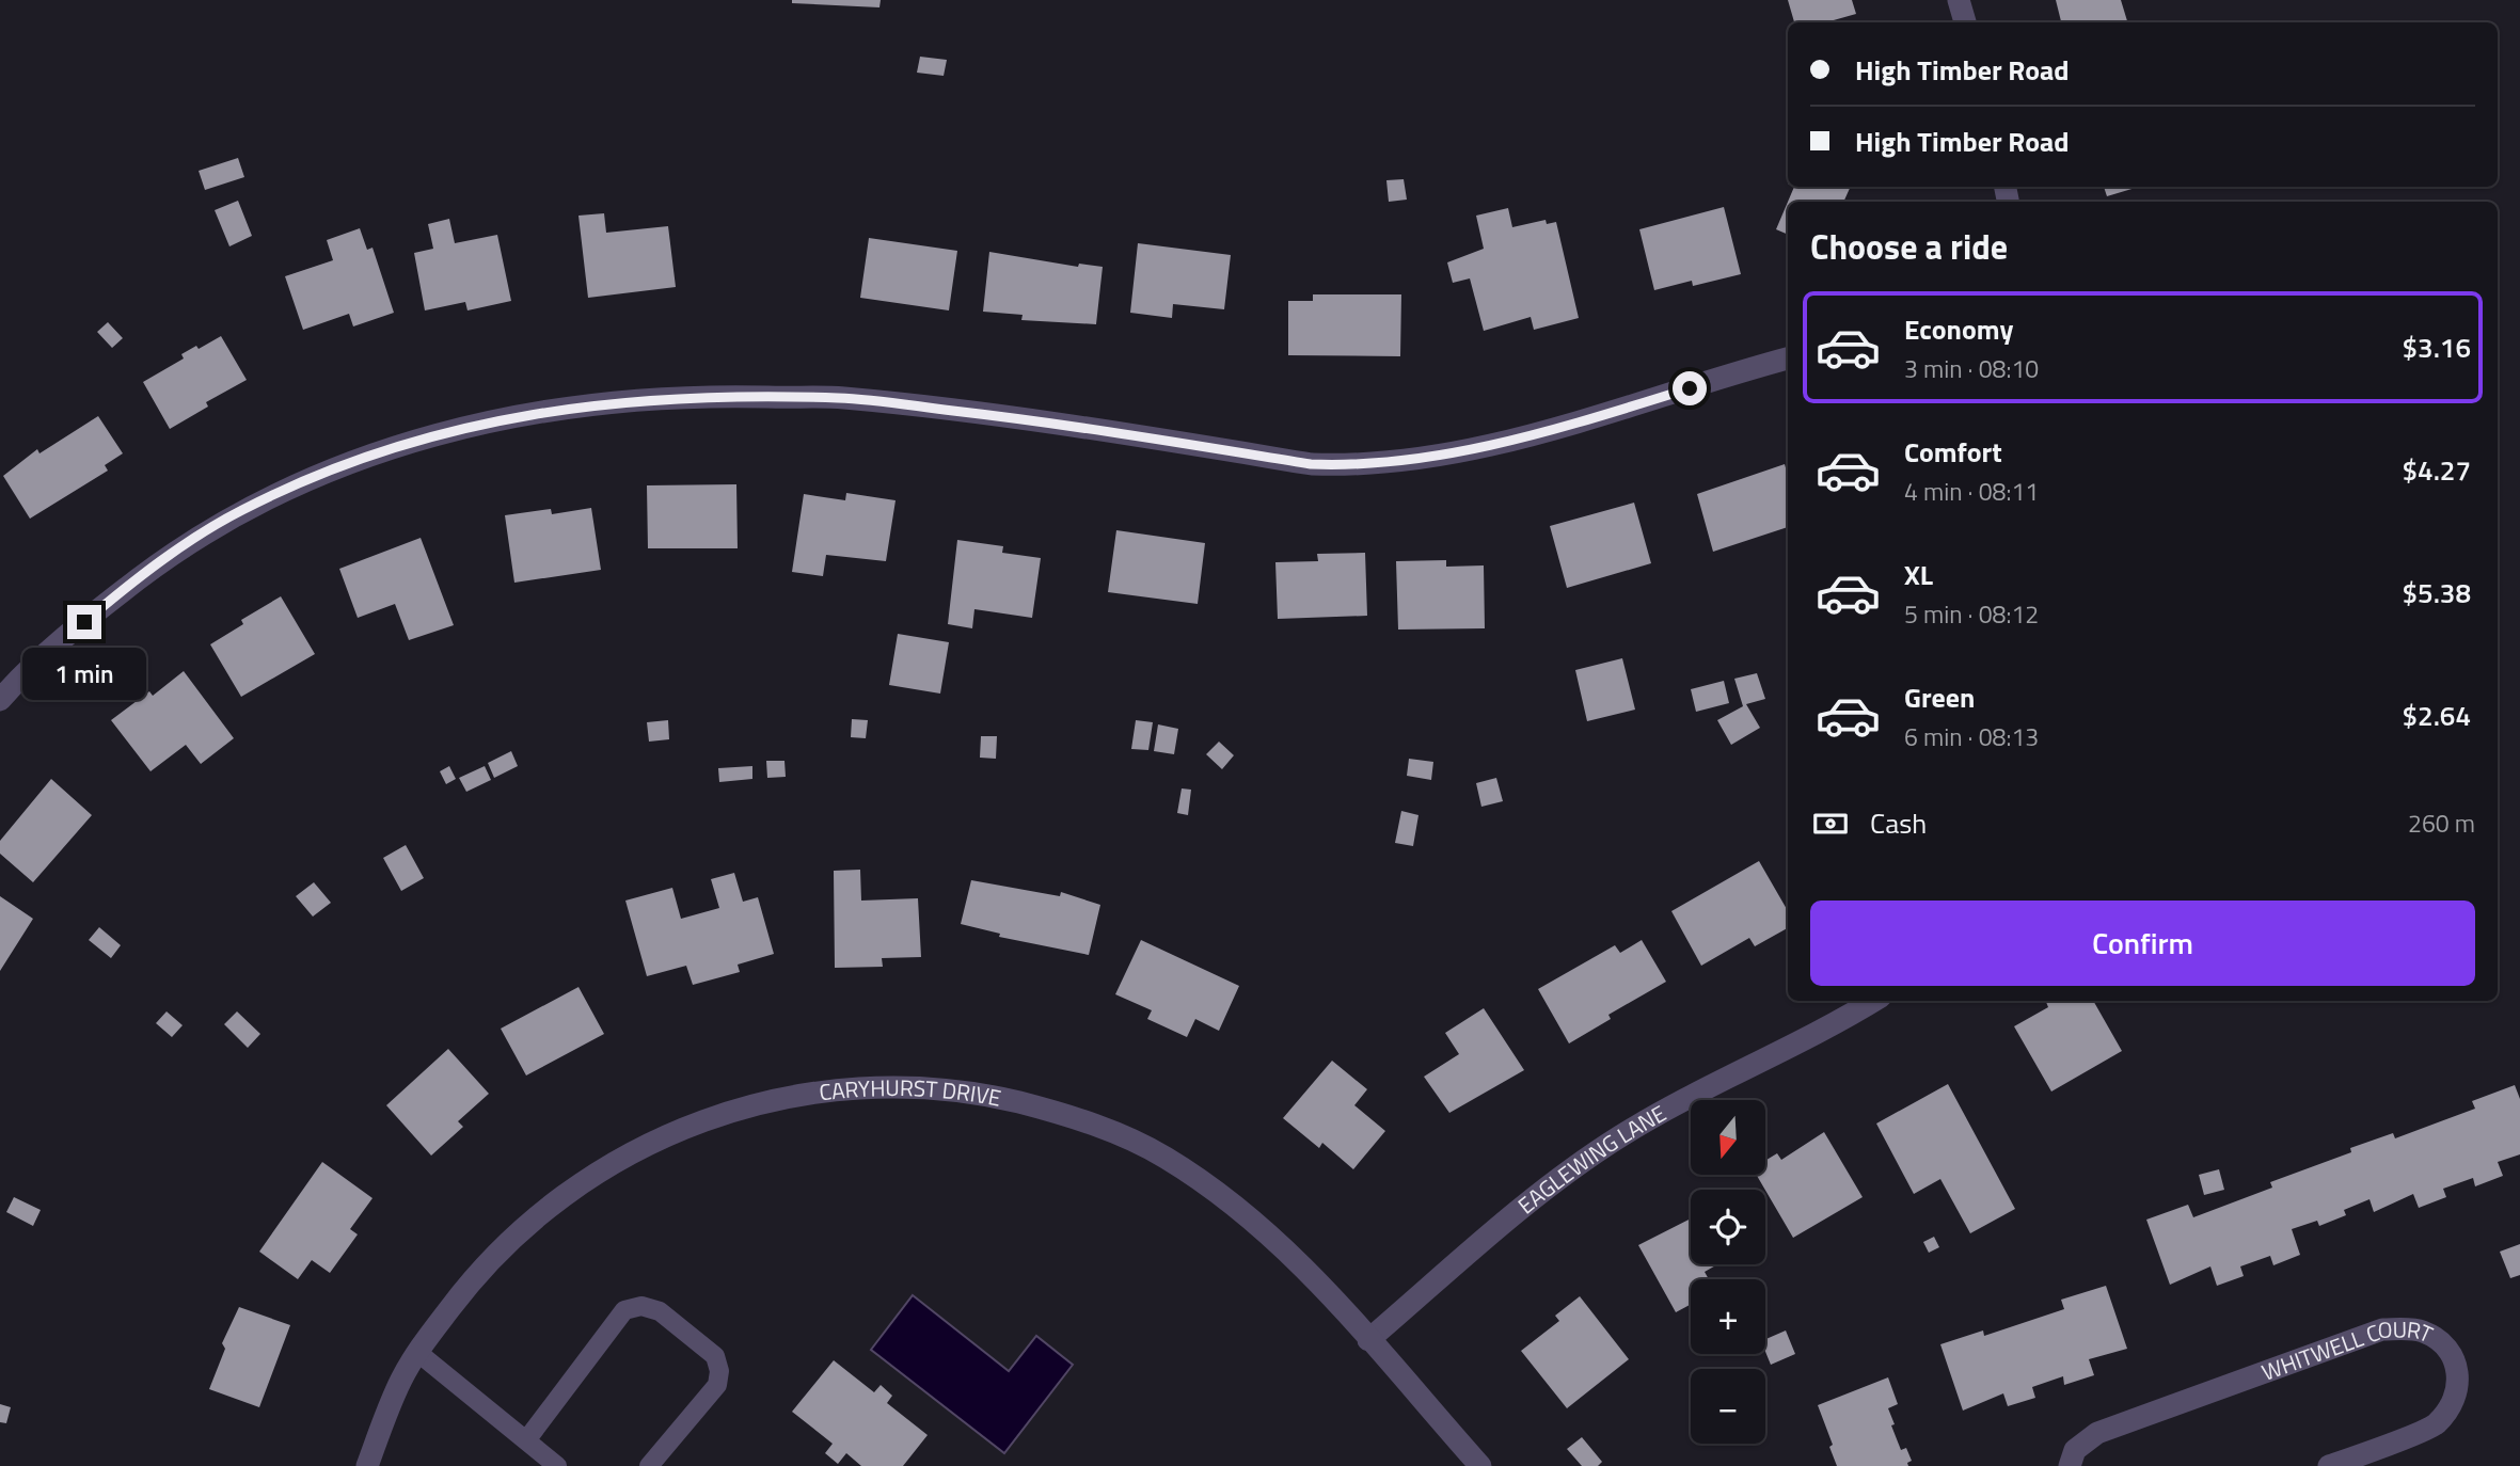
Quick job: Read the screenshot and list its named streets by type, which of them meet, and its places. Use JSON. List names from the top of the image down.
{
  "streets": {
    "street": ["CARYHURST DRIVE", "EAGLEWING LANE", "WHITWELL COURT"]
  },
  "crossings": [
    ["CARYHURST DRIVE", "EAGLEWING LANE"]
  ],
  "north": "bottom",
  "page": {
    "banner": ["High Timber Road", "High Timber Road"],
    "heading": "Choose a ride",
    "list": [
      {
        "name": "Economy",
        "note": "3 min · 08:10",
        "value": "$3.16"
      },
      {
        "name": "Comfort",
        "note": "4 min · 08:11",
        "value": "$4.27"
      },
      {
        "name": "XL",
        "note": "5 min · 08:12",
        "value": "$5.38"
      },
      {
        "name": "Green",
        "note": "6 min · 08:13",
        "value": "$2.64"
      }
    ],
    "bubble": "1 min",
    "pay": ["Cash", "260 m"],
    "buttons": "Confirm",
    "map_buttons": ["+", "−"]
  }
}
